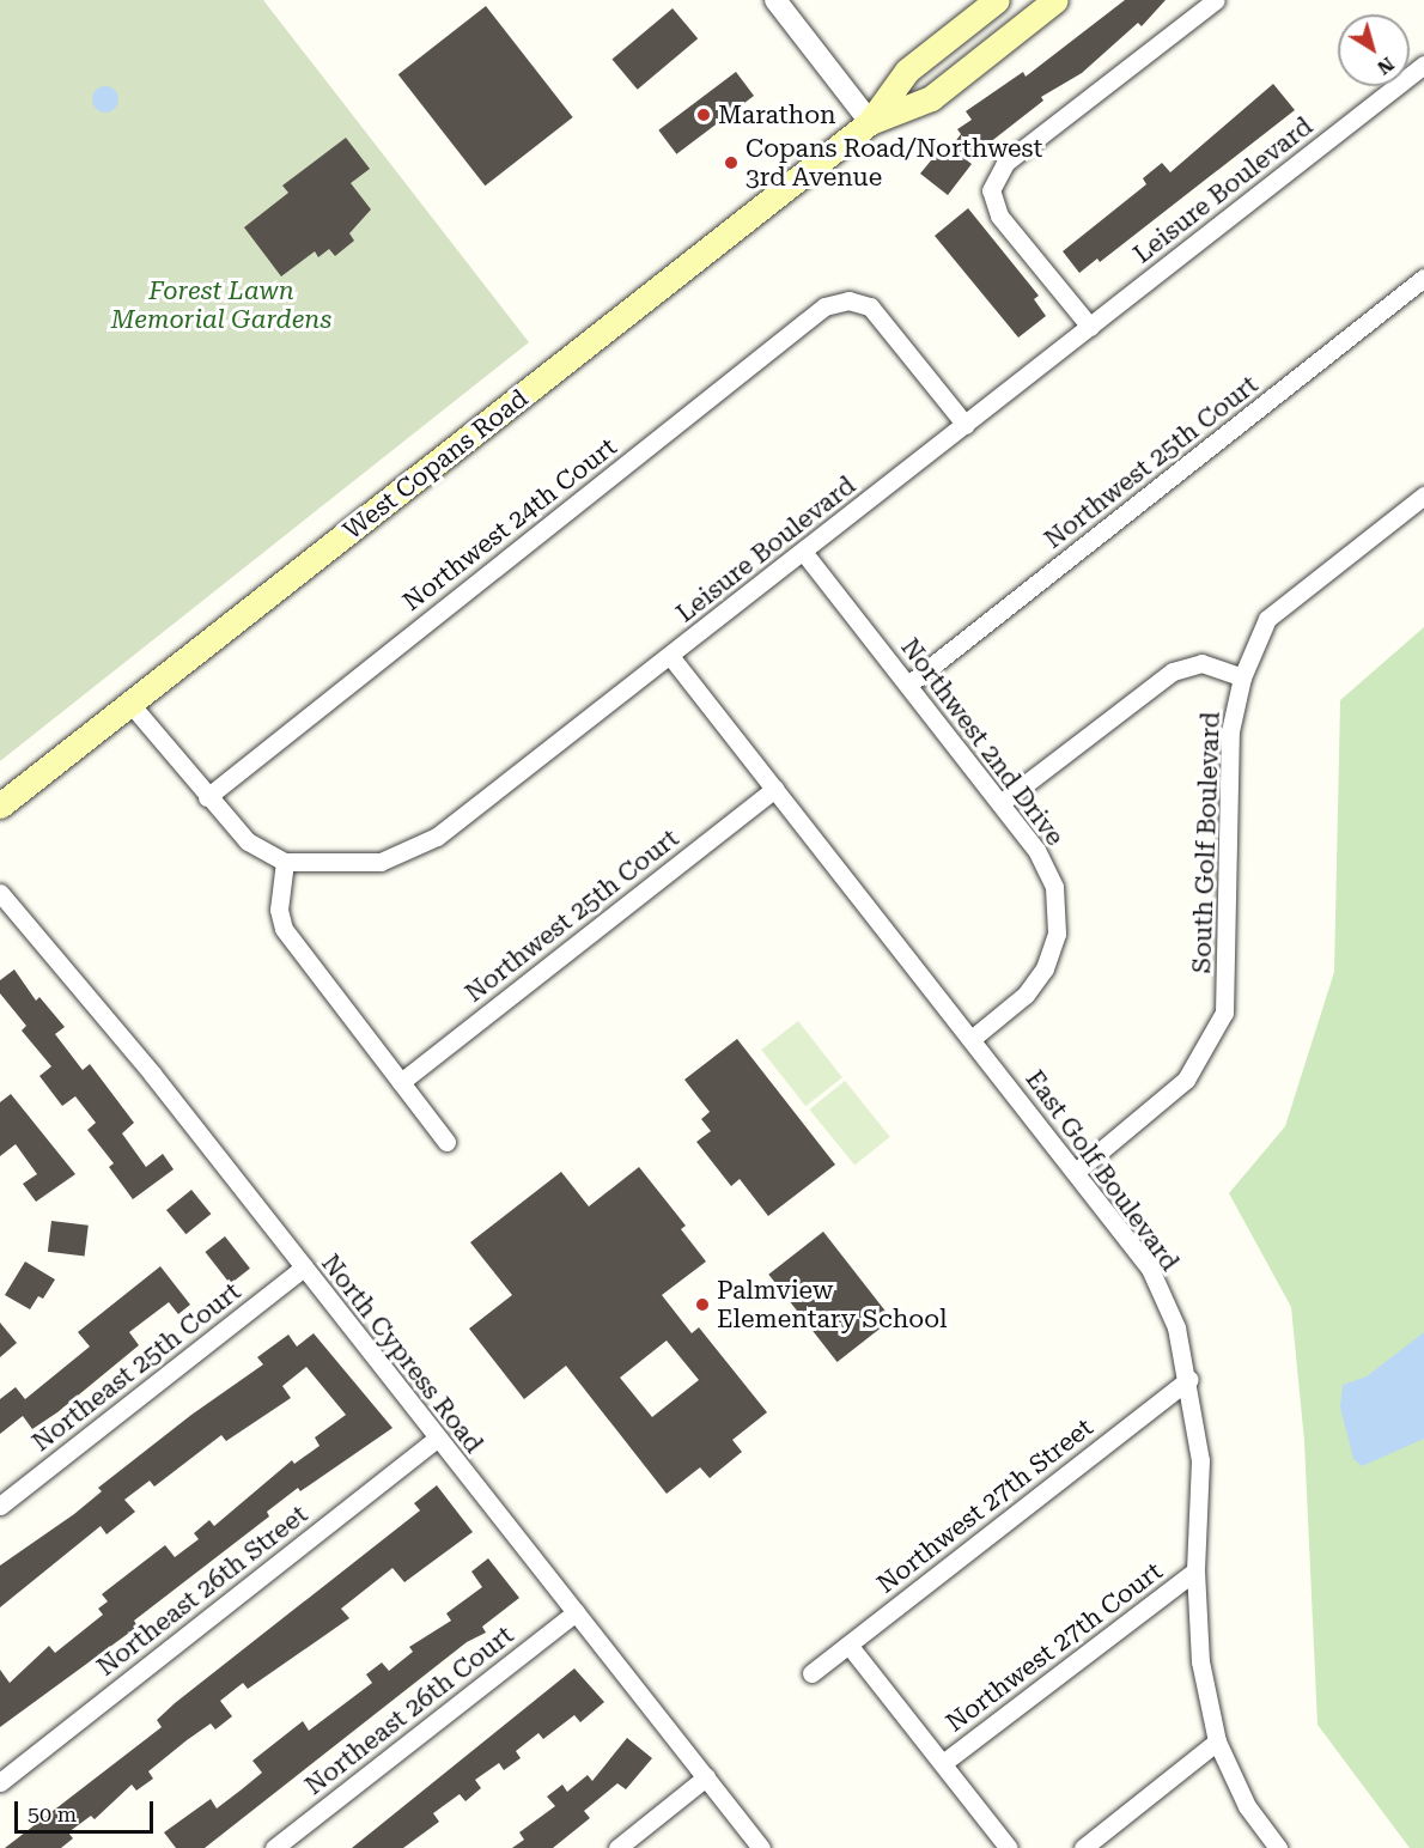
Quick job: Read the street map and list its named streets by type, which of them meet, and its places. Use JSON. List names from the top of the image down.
{
  "streets": {
    "main road": ["West Copans Road"],
    "street": [
      "Leisure Boulevard",
      "Northwest 25th Court",
      "Northwest 24th Court",
      "Northwest 2nd Drive",
      "South Golf Boulevard",
      "East Golf Boulevard",
      "North Cypress Road",
      "Northeast 25th Court",
      "Northwest 27th Street",
      "Northeast 26th Street",
      "Northwest 27th Court",
      "Northeast 26th Court"
    ]
  },
  "crossings": [
    ["Leisure Boulevard", "West Copans Road"],
    ["Leisure Boulevard", "Northwest 24th Court"],
    ["Leisure Boulevard", "Northwest 2nd Drive"],
    ["Leisure Boulevard", "East Golf Boulevard"],
    ["Northwest 25th Court", "Northwest 2nd Drive"],
    ["Northwest 25th Court", "East Golf Boulevard"],
    ["Northwest 2nd Drive", "East Golf Boulevard"],
    ["South Golf Boulevard", "East Golf Boulevard"],
    ["East Golf Boulevard", "Northwest 27th Street"],
    ["East Golf Boulevard", "Northwest 27th Court"],
    ["North Cypress Road", "Northeast 25th Court"],
    ["North Cypress Road", "Northeast 26th Street"],
    ["North Cypress Road", "Northeast 26th Court"]
  ],
  "parks": ["Forest Lawn Memorial Gardens"],
  "places": ["Marathon", "Copans Road/Northwest 3rd Avenue", "Palmview Elementary School"],
  "scale_bar": "50 m",
  "north": "bottom right"
}
